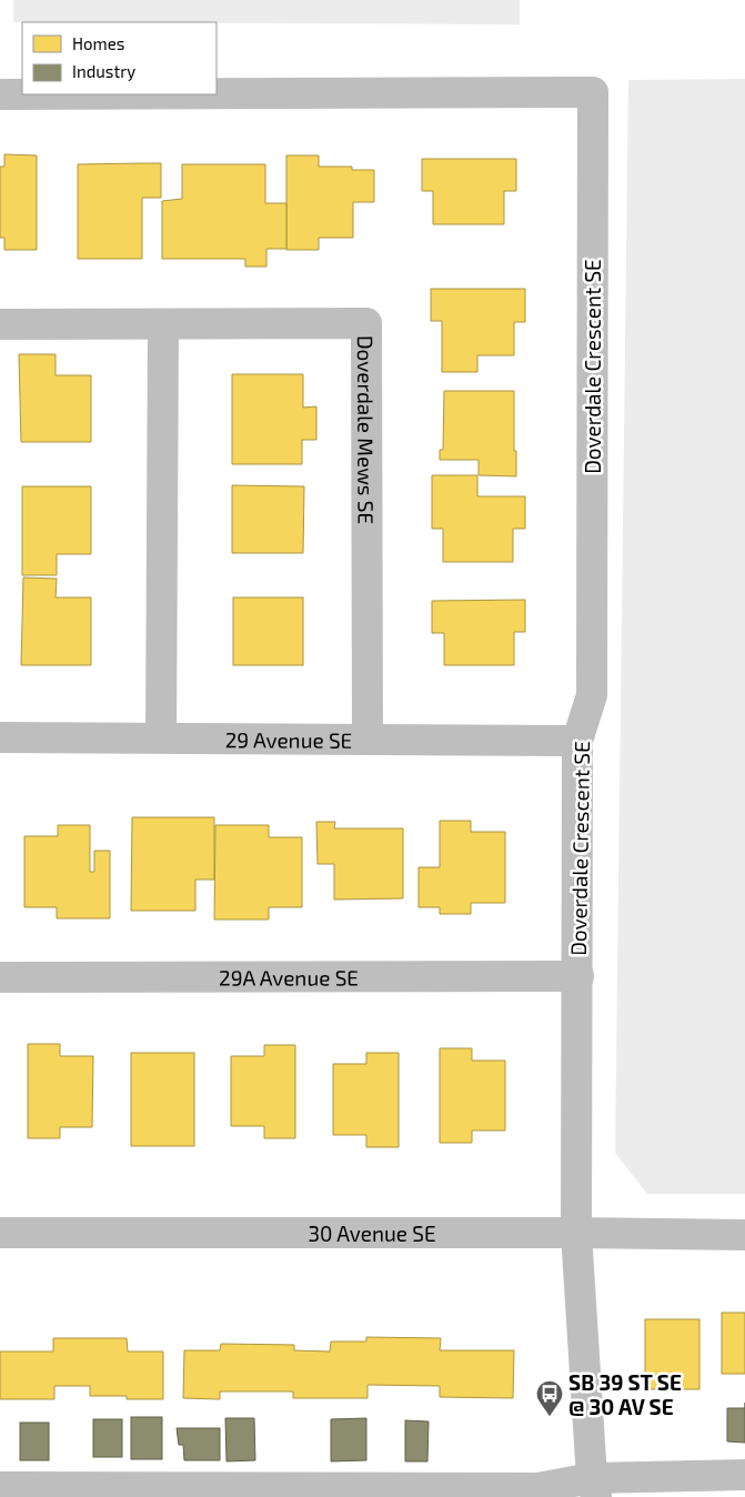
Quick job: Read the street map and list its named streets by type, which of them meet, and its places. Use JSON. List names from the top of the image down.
{
  "streets": {
    "street": [
      "Doverdale Crescent SE",
      "Doverdale Mews SE",
      "29 Avenue SE",
      "29A Avenue SE",
      "30 Avenue SE"
    ]
  },
  "crossings": [
    ["Doverdale Crescent SE", "29 Avenue SE"],
    ["Doverdale Crescent SE", "29A Avenue SE"],
    ["Doverdale Crescent SE", "30 Avenue SE"],
    ["Doverdale Mews SE", "29 Avenue SE"]
  ],
  "places": {
    "bus stop": ["SB 39 ST SE @ 30 AV SE"]
  },
  "legend": ["Homes", "Industry"]
}
